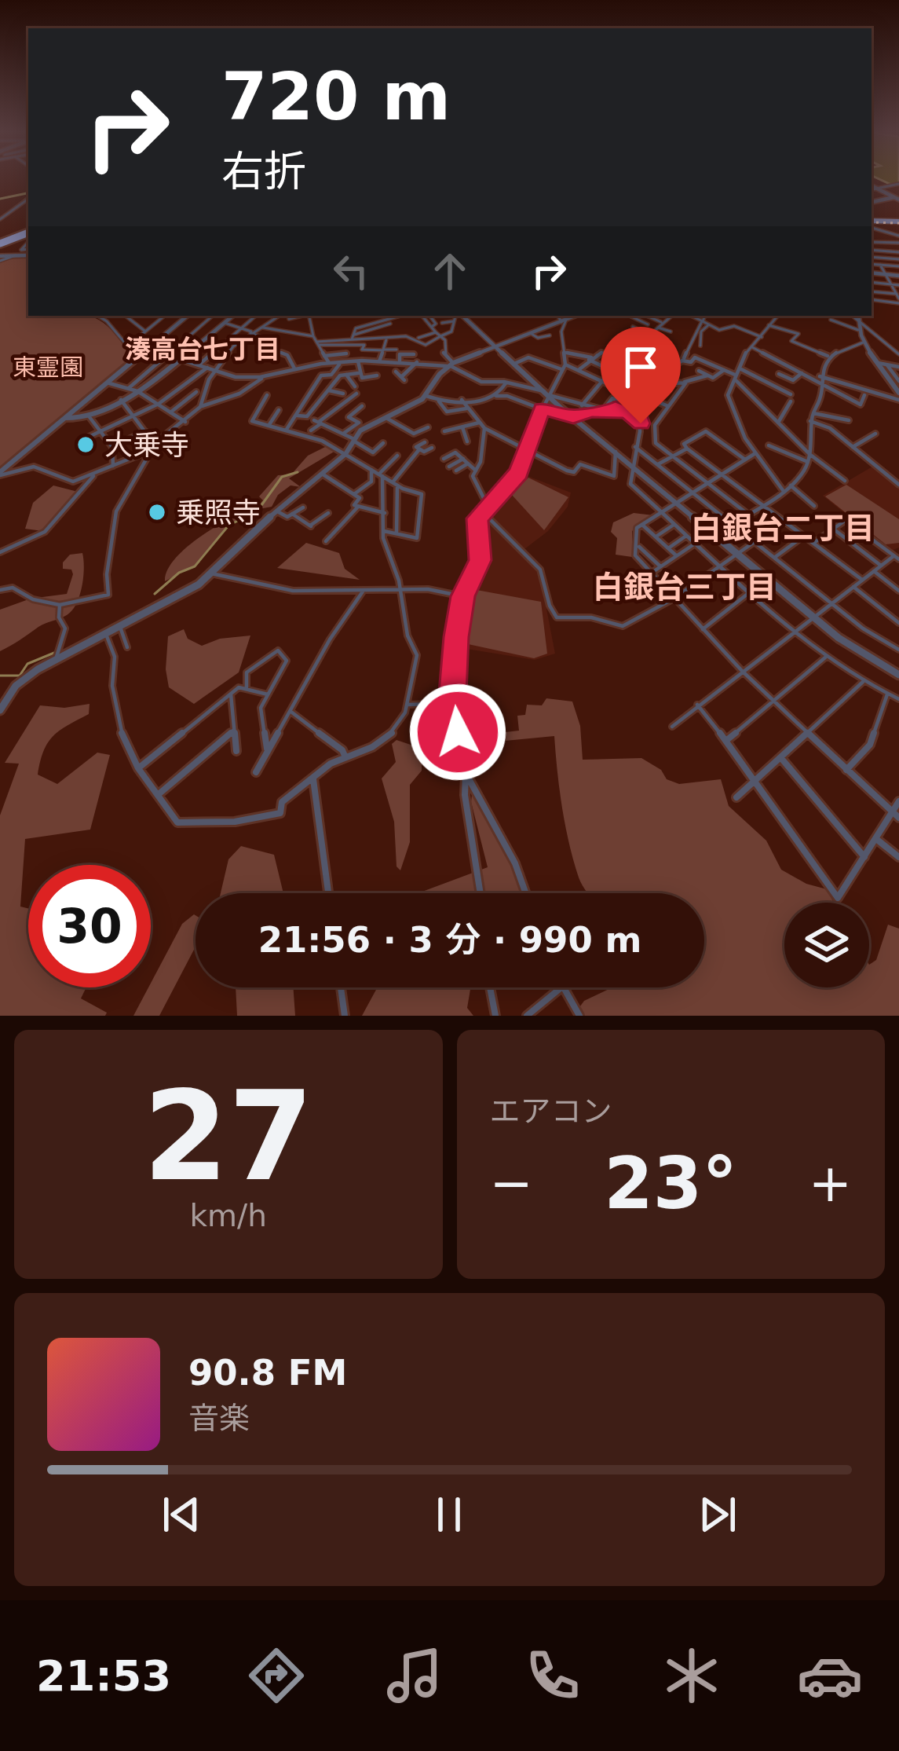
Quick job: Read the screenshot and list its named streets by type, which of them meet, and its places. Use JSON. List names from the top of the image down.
{
  "districts": ["湊高台七丁目", "白銀台二丁目", "白銀台三丁目"],
  "parks": ["東霊園"],
  "places": ["大乗寺", "乗照寺"],
  "page": {
    "turn": ["720 m", "右折"],
    "limit": "30",
    "trip": "21:56 · 3 分 · 990 m",
    "tile": [
      ["27", "km/h"],
      "エアコン"
    ],
    "heat": ["−", "23°", "+"],
    "song": ["90.8 FM", "音楽"],
    "tabs": "21:53"
  }
}
